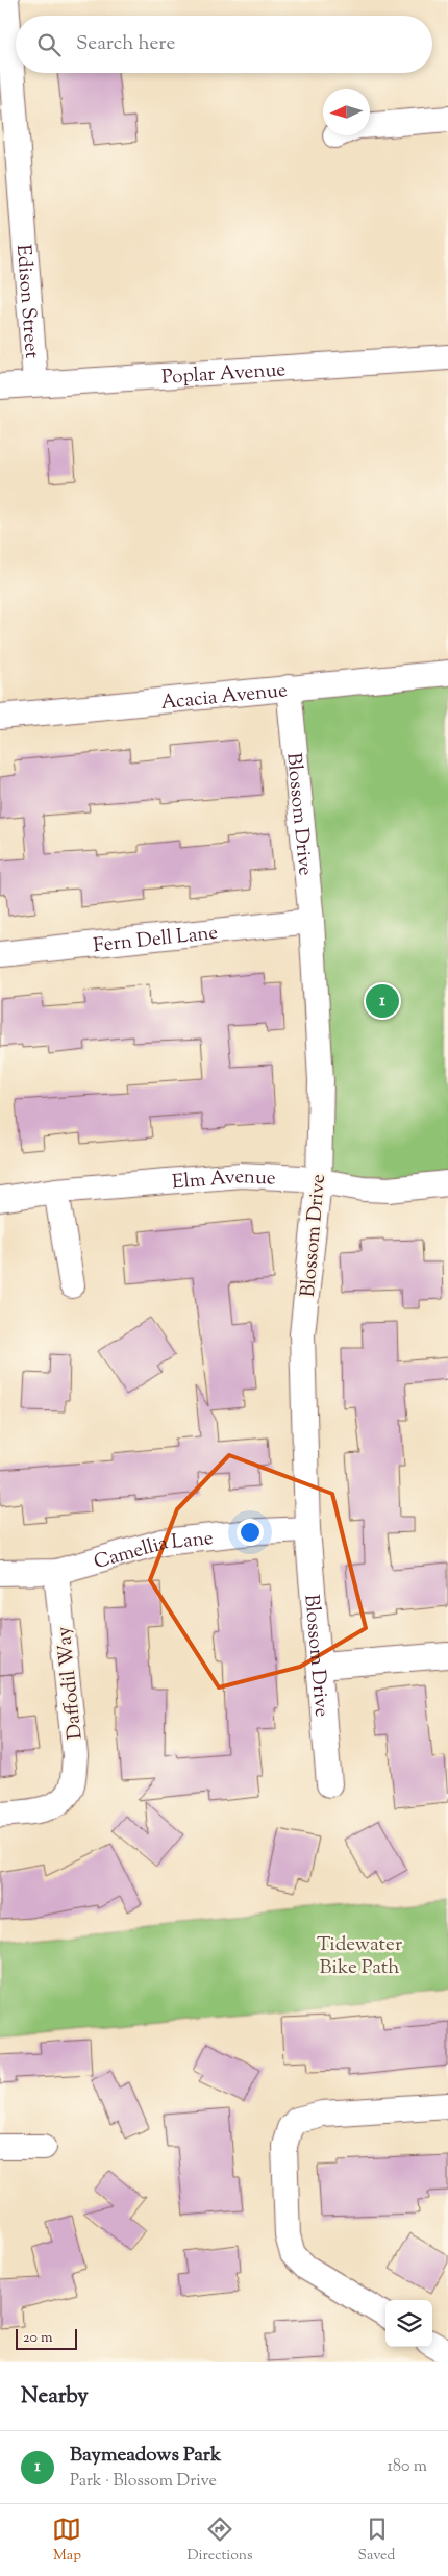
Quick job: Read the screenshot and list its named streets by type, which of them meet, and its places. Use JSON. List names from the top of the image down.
{
  "streets": {
    "street": [
      "Edison Street",
      "Poplar Avenue",
      "Acacia Avenue",
      "Blossom Drive",
      "Fern Dell Lane",
      "Elm Avenue",
      "Camellia Lane",
      "Daffodil Way"
    ]
  },
  "crossings": [
    ["Edison Street", "Poplar Avenue"],
    ["Acacia Avenue", "Blossom Drive"],
    ["Blossom Drive", "Fern Dell Lane"],
    ["Blossom Drive", "Elm Avenue"],
    ["Blossom Drive", "Camellia Lane"],
    ["Camellia Lane", "Daffodil Way"]
  ],
  "parks": ["Tidewater Bike Path"],
  "scale_bar": "20 m",
  "north": "left",
  "page": {
    "search": "Search here",
    "pins": "1",
    "scale": "20 m",
    "heading": "Nearby",
    "list": [
      {
        "mark": "1",
        "name": "Baymeadows Park",
        "note": "Park · Blossom Drive",
        "value": "180 m"
      }
    ],
    "nav": ["Map", "Directions", "Saved"]
  }
}
